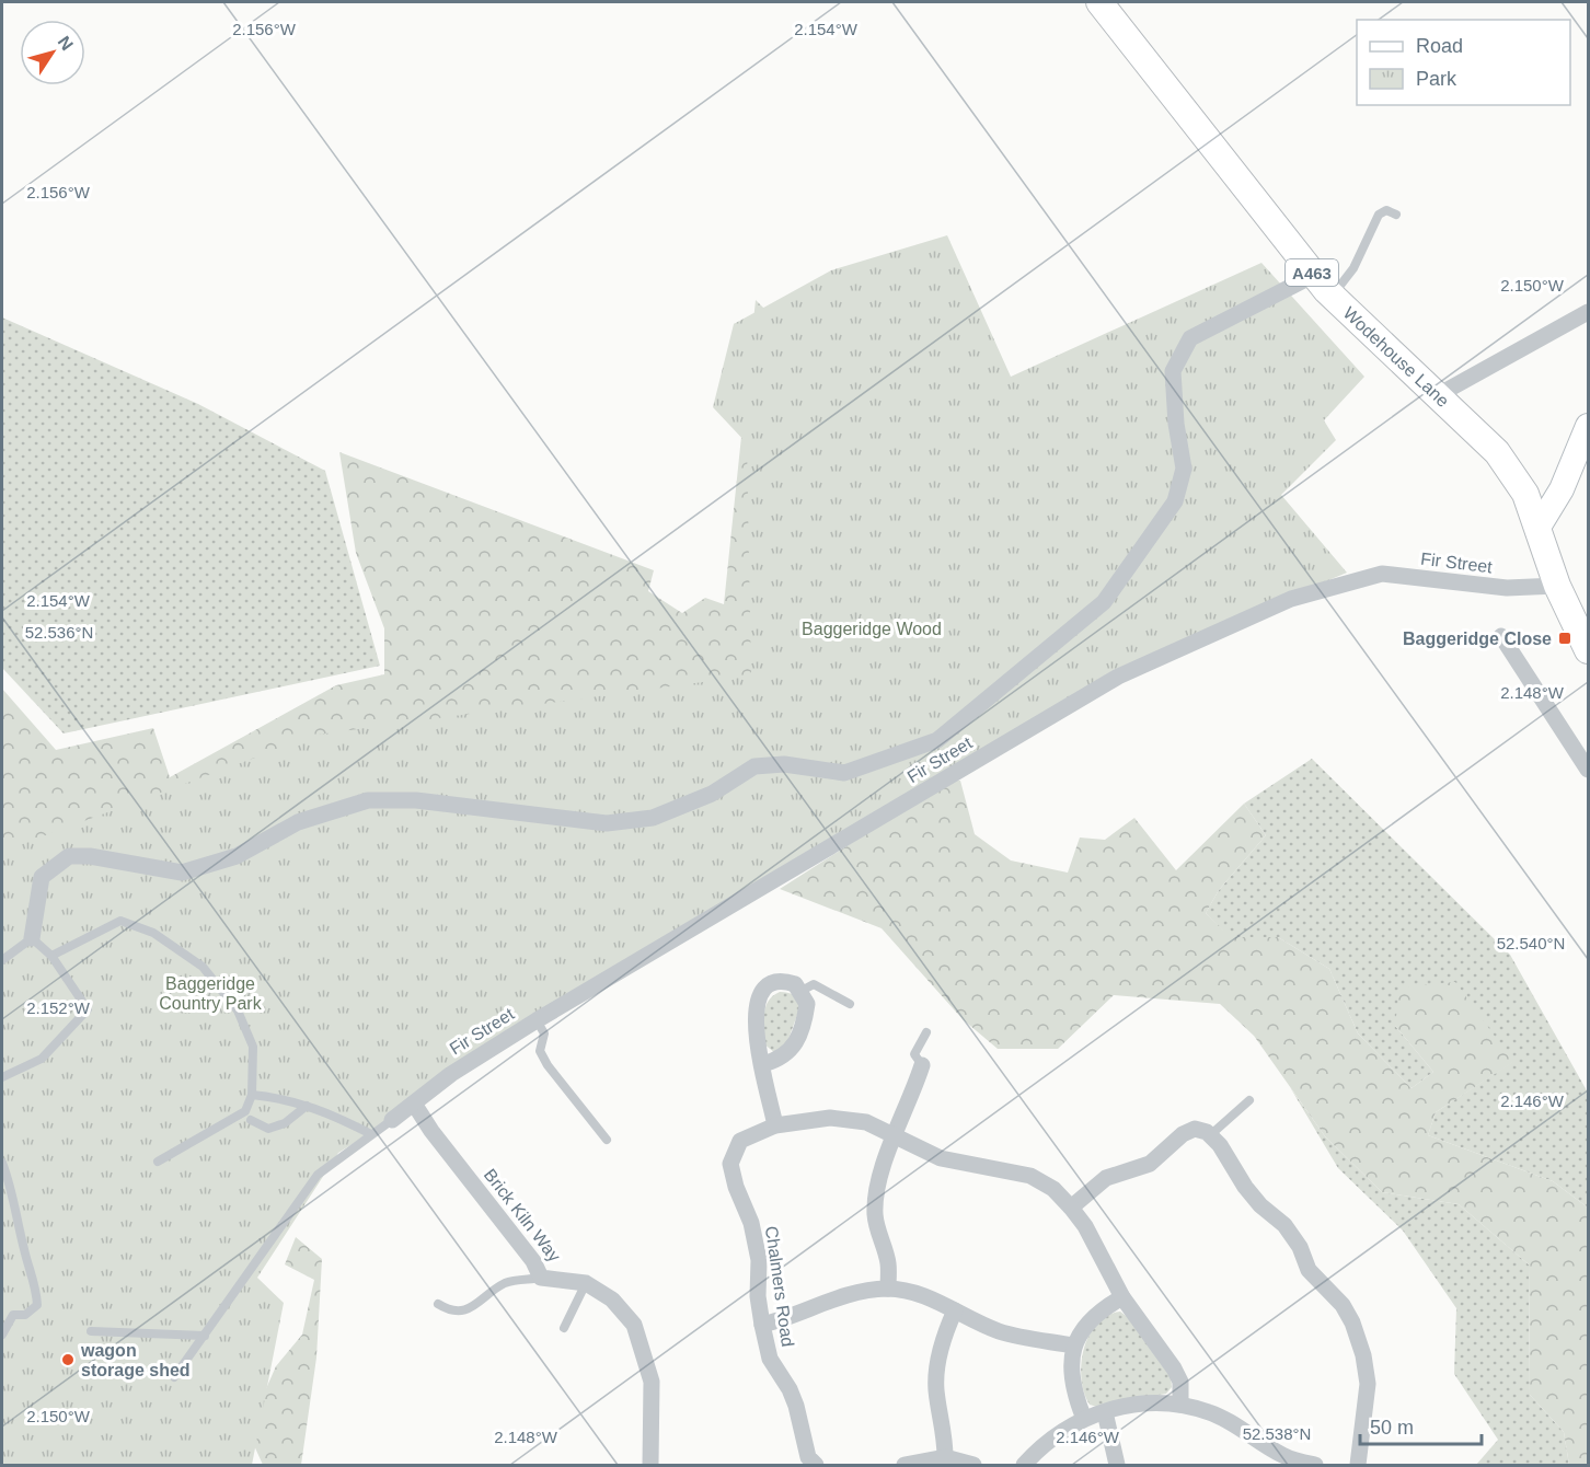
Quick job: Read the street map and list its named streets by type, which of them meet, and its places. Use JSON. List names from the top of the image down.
{
  "streets": {
    "main road": ["A463", "Wodehouse Lane"],
    "street": ["Fir Street", "Brick Kiln Way", "Chalmers Road"]
  },
  "crossings": [
    ["A463", "Wodehouse Lane"],
    ["A463", "Fir Street"],
    ["Fir Street", "Brick Kiln Way"]
  ],
  "parks": ["Baggeridge Wood", "Baggeridge Country Park"],
  "places": {
    "transit": ["Baggeridge Close"],
    "other": ["wagon storage shed"]
  },
  "legend": ["Road", "Park"],
  "scale_bar": "50 m",
  "north": "top right",
  "coordinates": [
    "2.156°W",
    "2.154°W",
    "2.150°W",
    "52.536°N",
    "2.148°W",
    "52.540°N",
    "2.152°W",
    "2.146°W",
    "52.538°N"
  ]
}
